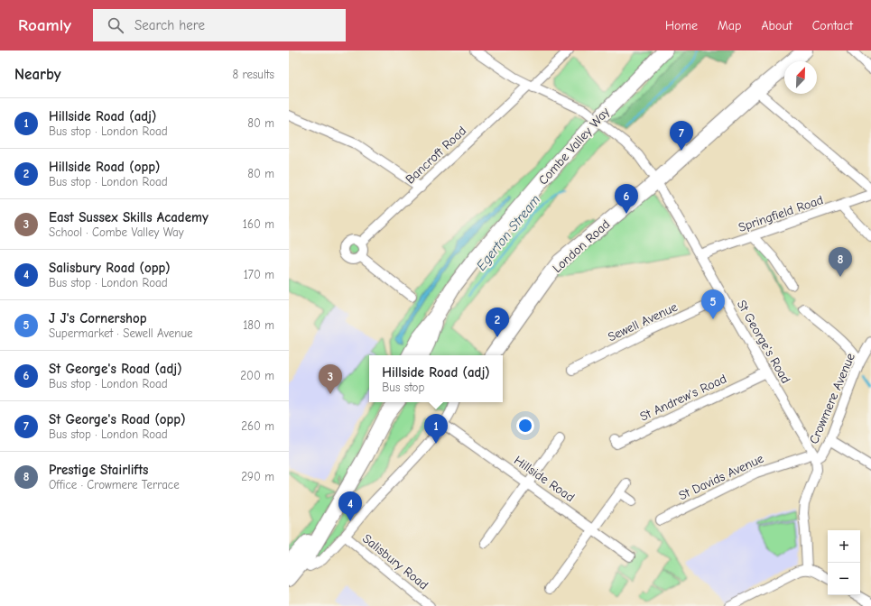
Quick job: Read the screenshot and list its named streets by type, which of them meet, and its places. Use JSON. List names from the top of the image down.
{
  "streets": {
    "main road": ["Combe Valley Way", "London Road"],
    "street": [
      "Bancroft Road",
      "Springfield Road",
      "Sewell Avenue",
      "St George's Road",
      "St Andrew's Road",
      "Crowmere Avenue",
      "St Davids Avenue",
      "Hillside Road",
      "Salisbury Road"
    ]
  },
  "crossings": [
    ["Bancroft Road", "St George's Road"],
    ["Springfield Road", "St George's Road"],
    ["London Road", "St George's Road"],
    ["Sewell Avenue", "St George's Road"],
    ["St George's Road", "St Andrew's Road"],
    ["St George's Road", "Crowmere Avenue"],
    ["St George's Road", "St Davids Avenue"],
    ["Crowmere Avenue", "St Davids Avenue"]
  ],
  "water": ["Egerton Stream"],
  "north": "top right",
  "page": {
    "header": "Roamly",
    "search": "Search here",
    "nav": [
      "Home",
      "Map",
      "About",
      "Contact"
    ],
    "heading": ["Nearby", "8 results"],
    "list": [
      {
        "mark": "1",
        "name": "Hillside Road (adj)",
        "note": "Bus stop · London Road",
        "value": "80 m"
      },
      {
        "mark": "2",
        "name": "Hillside Road (opp)",
        "note": "Bus stop · London Road",
        "value": "80 m"
      },
      {
        "mark": "3",
        "name": "East Sussex Skills Academy",
        "note": "School · Combe Valley Way",
        "value": "160 m"
      },
      {
        "mark": "4",
        "name": "Salisbury Road (opp)",
        "note": "Bus stop · London Road",
        "value": "170 m"
      },
      {
        "mark": "5",
        "name": "J J's Cornershop",
        "note": "Supermarket · Sewell Avenue",
        "value": "180 m"
      },
      {
        "mark": "6",
        "name": "St George's Road (adj)",
        "note": "Bus stop · London Road",
        "value": "200 m"
      },
      {
        "mark": "7",
        "name": "St George's Road (opp)",
        "note": "Bus stop · London Road",
        "value": "260 m"
      },
      {
        "mark": "8",
        "name": "Prestige Stairlifts",
        "note": "Office · Crowmere Terrace",
        "value": "290 m"
      }
    ],
    "pins": [
      "7",
      "6",
      "8",
      "5",
      "2",
      "3",
      "1",
      "4"
    ],
    "popup": ["Hillside Road (adj)", "Bus stop"],
    "map_buttons": ["+", "−"]
  }
}
